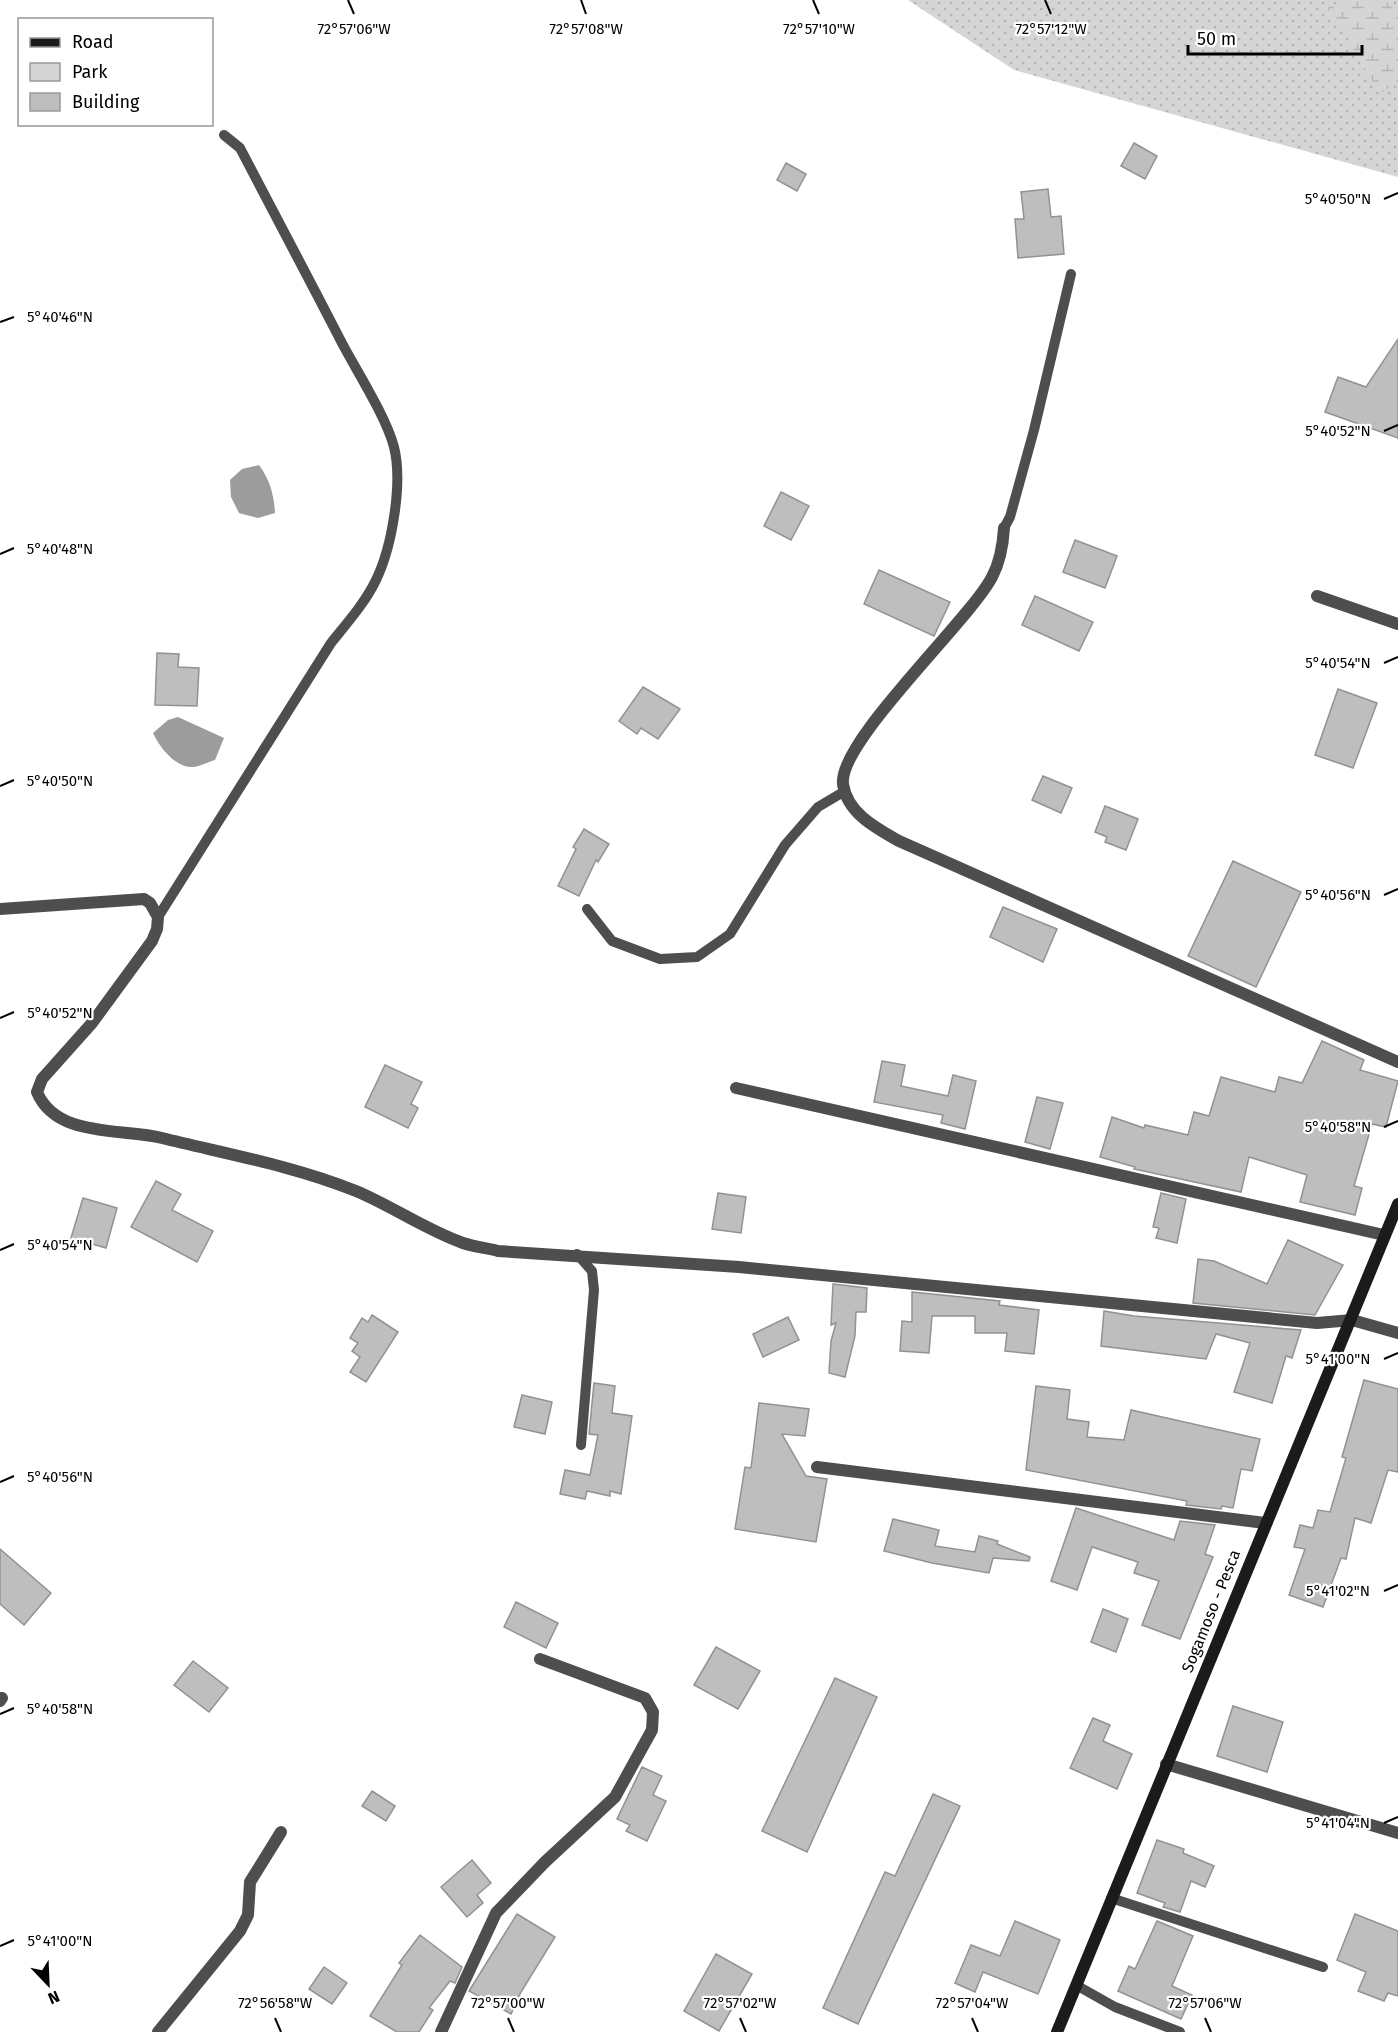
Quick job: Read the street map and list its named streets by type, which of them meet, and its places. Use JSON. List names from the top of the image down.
{
  "streets": {
    "main road": ["Sogamoso - Pesca"]
  },
  "legend": ["Road", "Park", "Building"],
  "scale_bar": "50 m",
  "north": "bottom right",
  "coordinates": [
    "72°57'06\"W",
    "72°57'08\"W",
    "72°57'10\"W",
    "72°57'12\"W",
    "5°40'50\"N",
    "5°40'46\"N",
    "5°40'52\"N",
    "5°40'48\"N",
    "5°40'54\"N",
    "5°40'56\"N",
    "5°40'58\"N",
    "5°41'00\"N",
    "5°41'02\"N",
    "5°41'04\"N",
    "72°56'58\"W",
    "72°57'00\"W",
    "72°57'02\"W",
    "72°57'04\"W"
  ]
}
